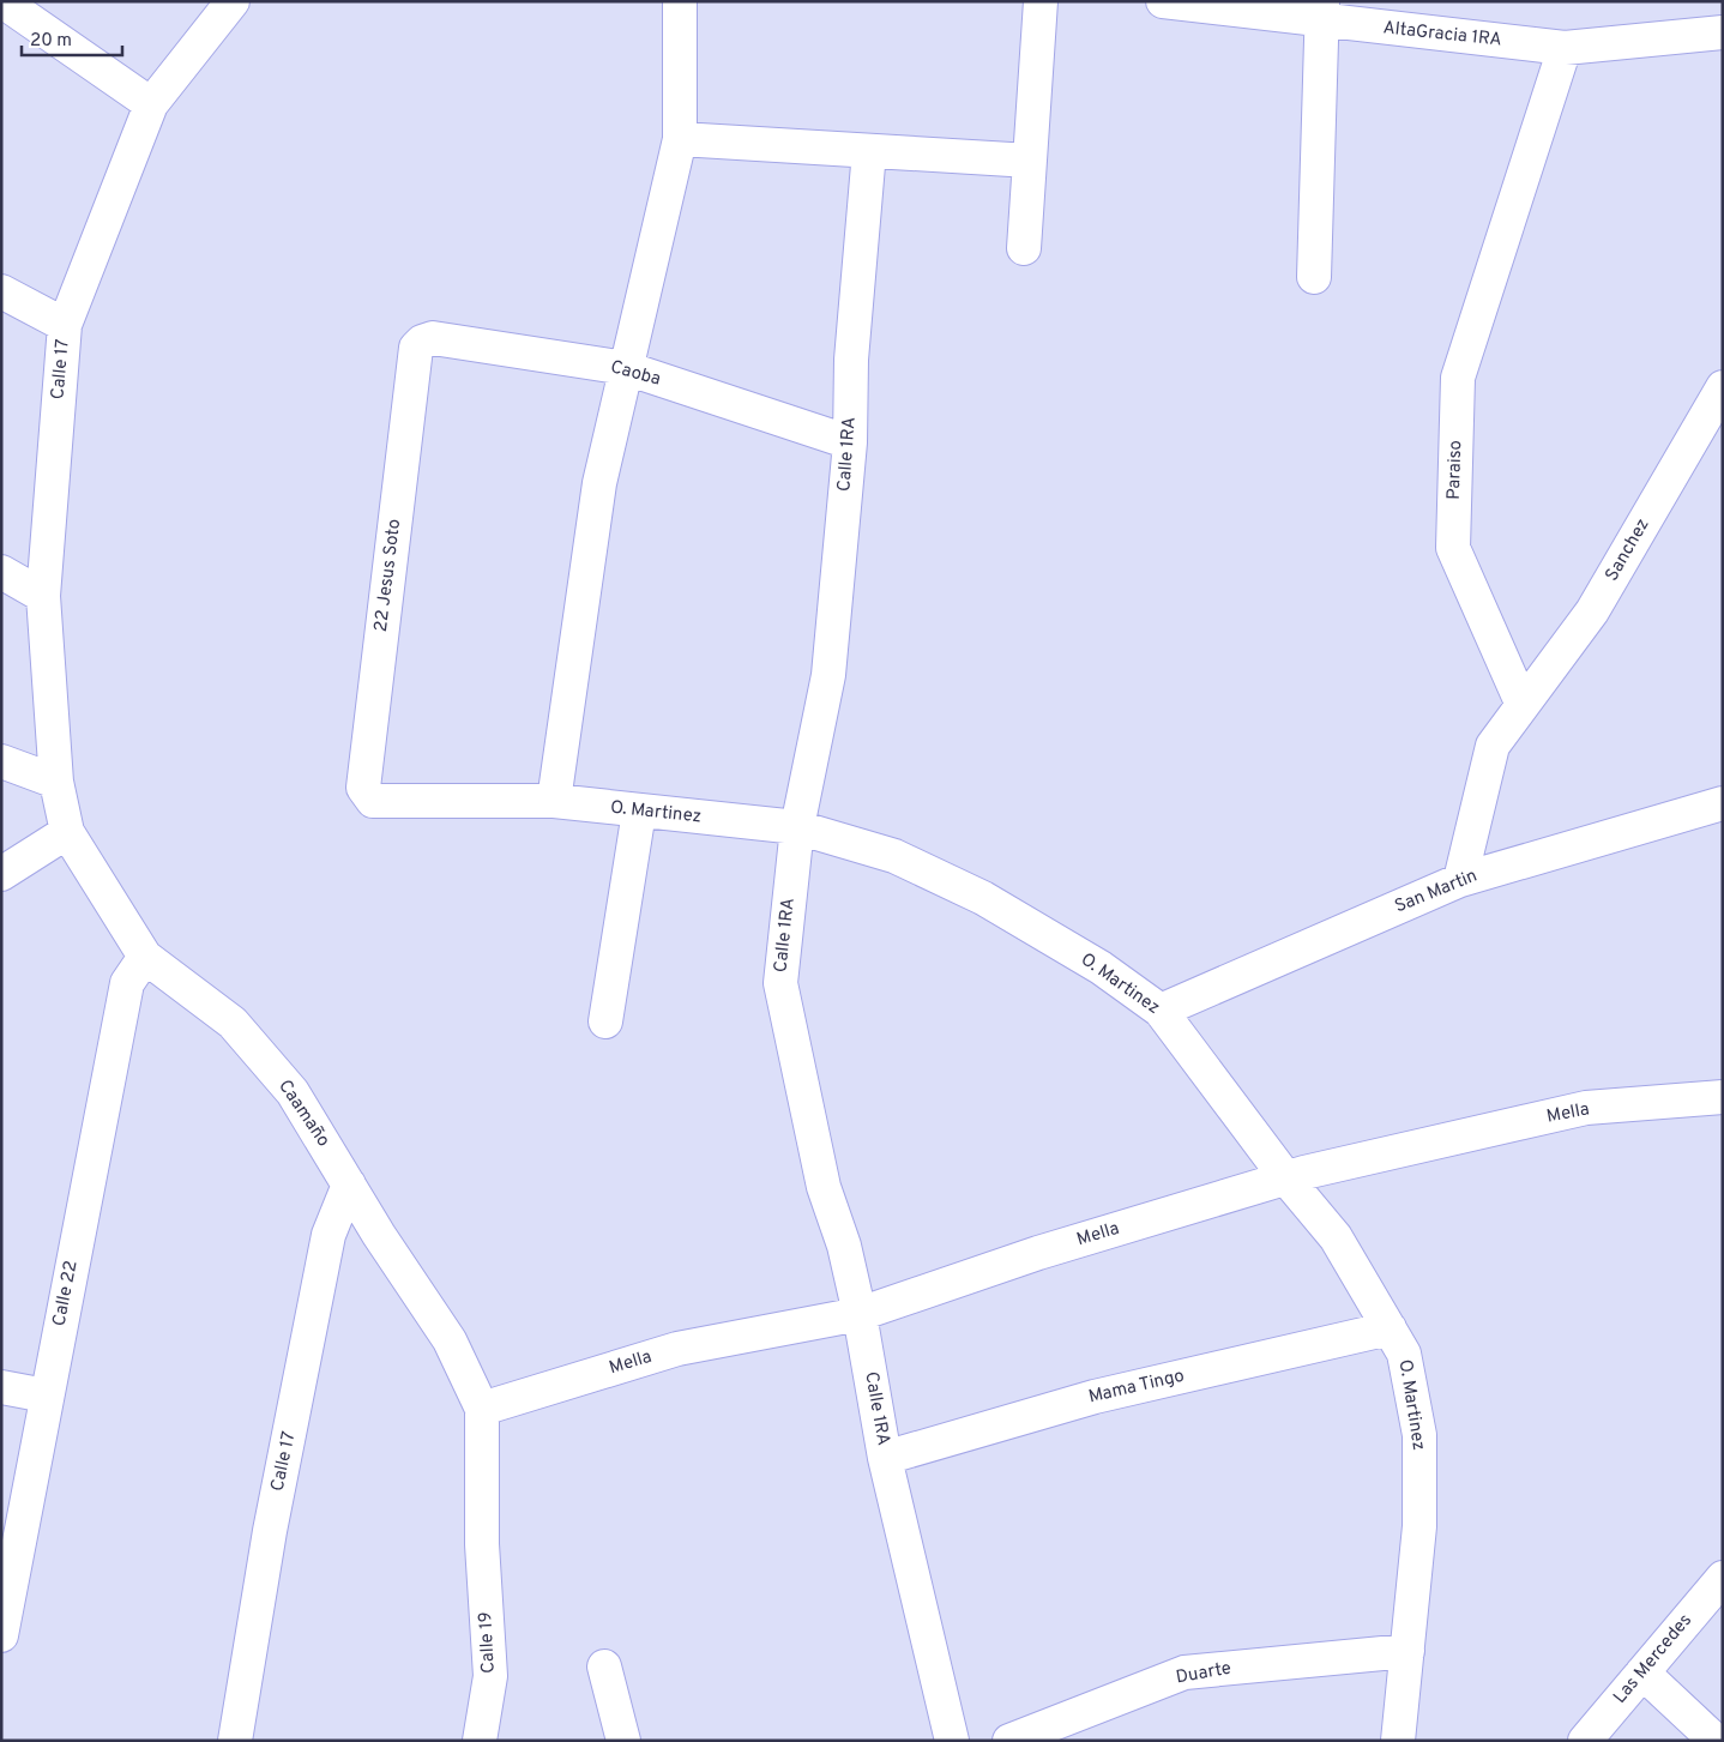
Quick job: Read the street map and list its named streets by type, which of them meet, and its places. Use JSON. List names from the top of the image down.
{
  "streets": {
    "street": [
      "AltaGracia 1RA",
      "Calle 17",
      "Caoba",
      "Calle 1RA",
      "Paraiso",
      "Sanchez",
      "22 Jesus Soto",
      "O. Martinez",
      "San Martin",
      "Caamaño",
      "Mella",
      "Calle 22",
      "Mama Tingo",
      "Calle 19",
      "Las Mercedes",
      "Duarte"
    ]
  },
  "crossings": [
    ["AltaGracia 1RA", "Paraiso"],
    ["Calle 17", "Caamaño"],
    ["Caoba", "Calle 1RA"],
    ["Caoba", "22 Jesus Soto"],
    ["Calle 1RA", "O. Martinez"],
    ["Calle 1RA", "Mella"],
    ["Calle 1RA", "Mama Tingo"],
    ["Paraiso", "Sanchez"],
    ["22 Jesus Soto", "O. Martinez"],
    ["O. Martinez", "San Martin"],
    ["O. Martinez", "Mella"],
    ["O. Martinez", "Mama Tingo"],
    ["O. Martinez", "Duarte"],
    ["Caamaño", "Mella"],
    ["Caamaño", "Calle 22"],
    ["Caamaño", "Calle 19"]
  ],
  "scale_bar": "20 m"
}
